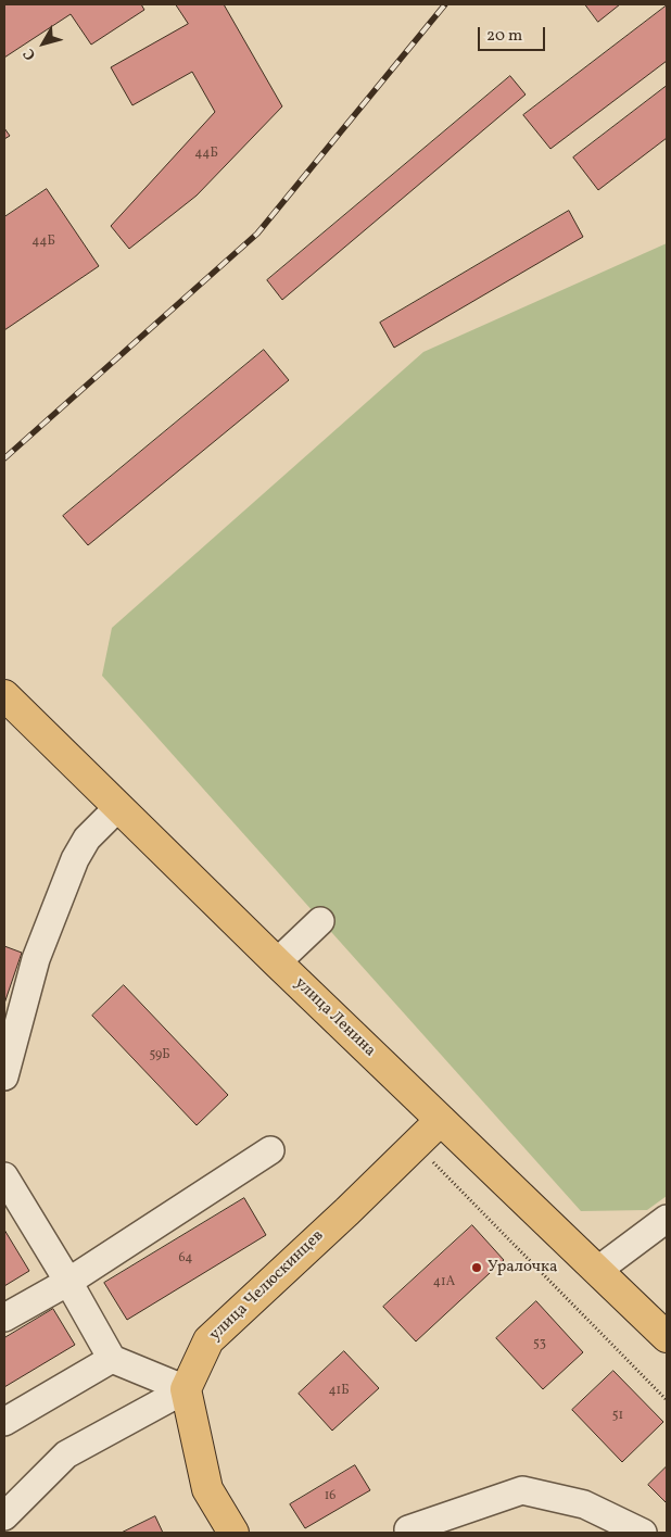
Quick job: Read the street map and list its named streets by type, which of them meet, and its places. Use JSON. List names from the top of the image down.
{
  "streets": {
    "main road": ["улица Ленина", "улица Челюскинцев"]
  },
  "crossings": [
    ["улица Ленина", "улица Челюскинцев"]
  ],
  "places": ["Уралочка"],
  "house_numbers": [
    "44Б",
    "44Б",
    "59Б",
    "64",
    "41А",
    "53",
    "41Б",
    "51",
    "16"
  ],
  "scale_bar": "20 m",
  "north": "bottom left"
}
